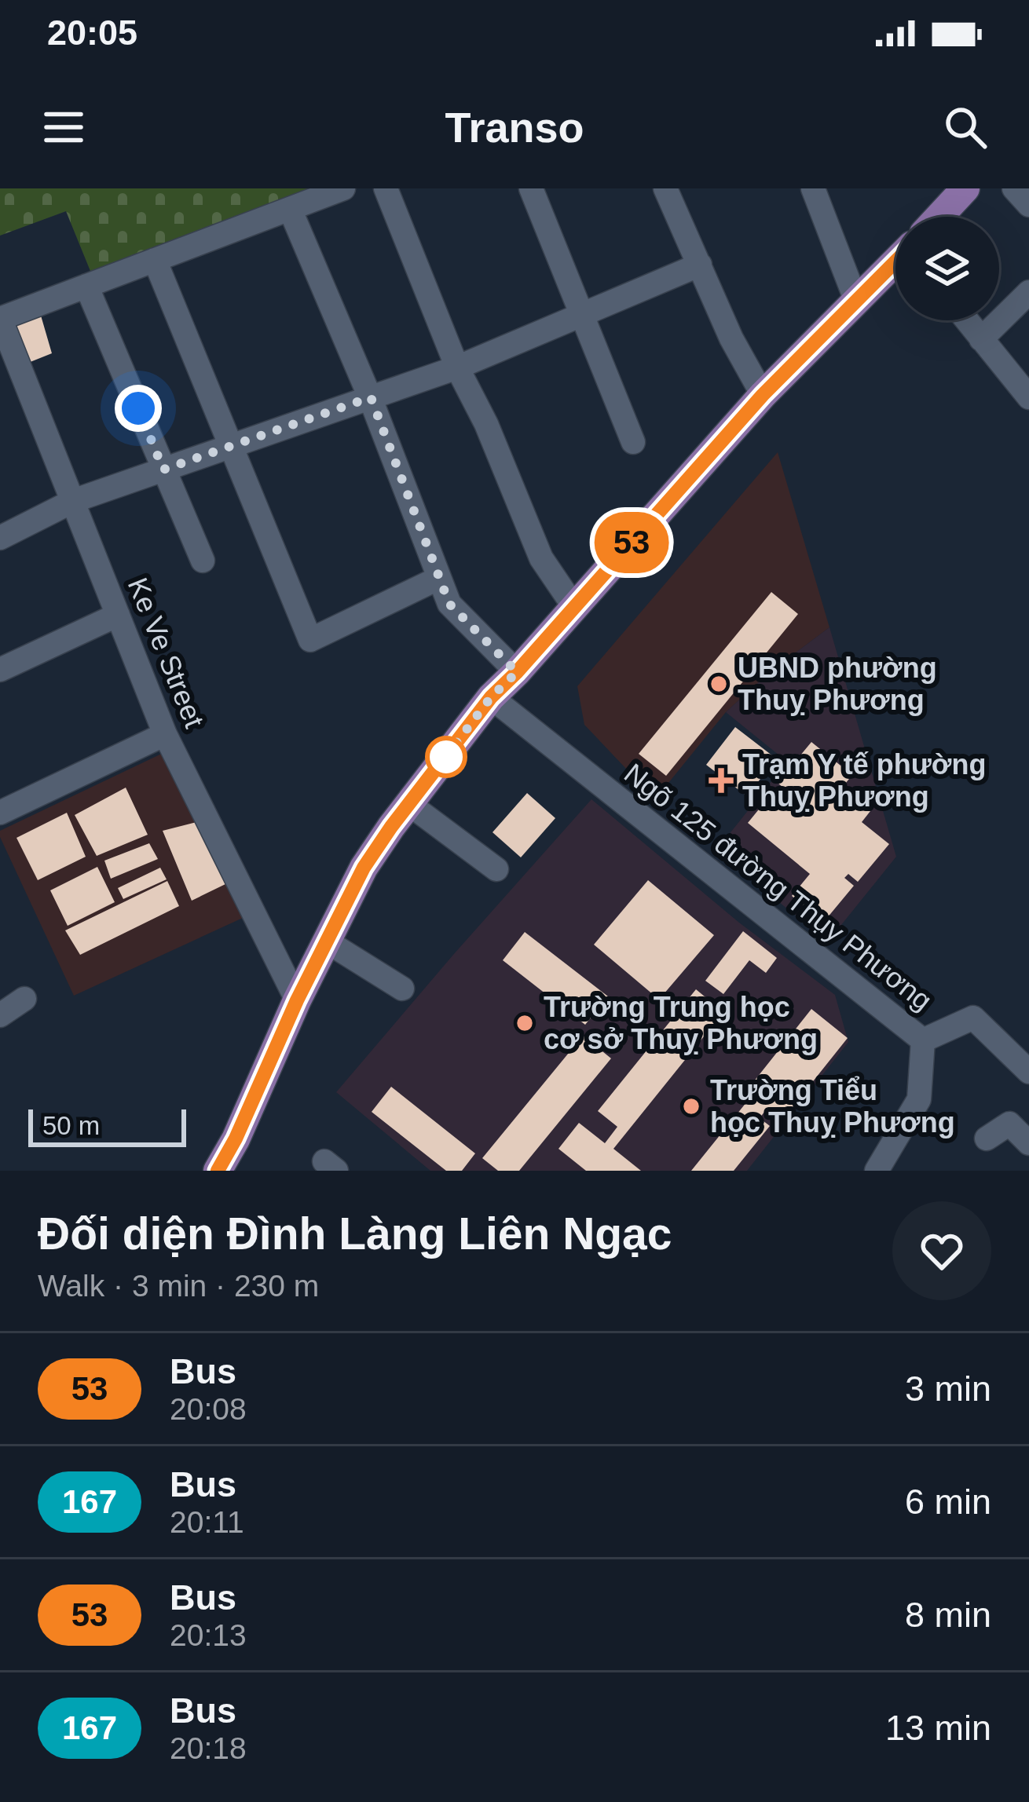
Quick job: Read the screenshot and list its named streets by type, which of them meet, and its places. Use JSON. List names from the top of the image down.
{
  "streets": {
    "street": ["Ke Ve Street", "Ngõ 125 đường Thụy Phương"]
  },
  "places": {
    "other": ["UBND phường Thuỵ Phương", "Trường Trung học cơ sở Thuỵ Phương", "Trường Tiểu học Thuỵ Phương"],
    "health": ["Trạm Y tế phường Thuỵ Phương"]
  },
  "lines": ["bus line 53"],
  "scale_bar": "50 m",
  "page": {
    "status": "20:05",
    "header": "Transo",
    "on_map": "53",
    "scale": "50 m",
    "heading": ["Đối diện Đình Làng Liên Ngạc", "Walk · 3 min · 230 m"],
    "list": [
      {
        "mark": "53",
        "name": "Bus",
        "note": "20:08",
        "value": "3 min"
      },
      {
        "mark": "167",
        "name": "Bus",
        "note": "20:11",
        "value": "6 min"
      },
      {
        "mark": "53",
        "name": "Bus",
        "note": "20:13",
        "value": "8 min"
      },
      {
        "mark": "167",
        "name": "Bus",
        "note": "20:18",
        "value": "13 min"
      }
    ]
  }
}
